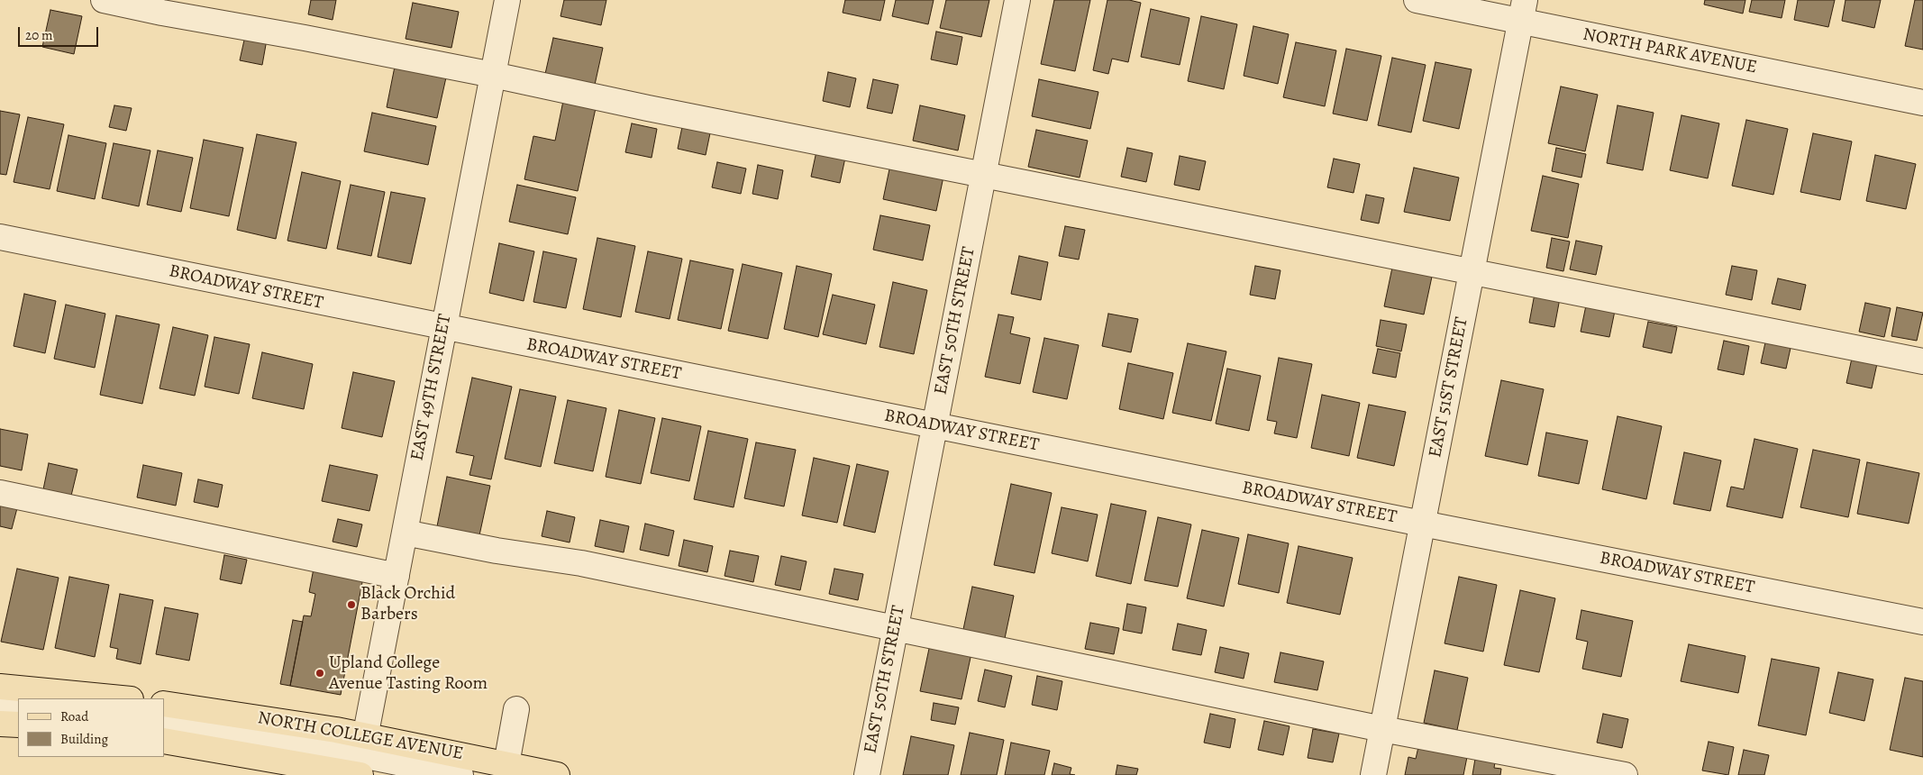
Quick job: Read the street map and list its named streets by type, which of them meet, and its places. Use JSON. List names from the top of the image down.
{
  "streets": {
    "main road": ["NORTH COLLEGE AVENUE"],
    "street": [
      "NORTH PARK AVENUE",
      "BROADWAY STREET",
      "EAST 50TH STREET",
      "EAST 49TH STREET",
      "EAST 51ST STREET"
    ]
  },
  "crossings": [
    ["NORTH PARK AVENUE", "EAST 51ST STREET"],
    ["BROADWAY STREET", "EAST 50TH STREET"],
    ["BROADWAY STREET", "EAST 49TH STREET"],
    ["BROADWAY STREET", "EAST 51ST STREET"],
    ["EAST 49TH STREET", "NORTH COLLEGE AVENUE"]
  ],
  "places": ["Black Orchid Barbers", "Upland College Avenue Tasting Room"],
  "legend": ["Road", "Building"],
  "scale_bar": "20 m"
}
